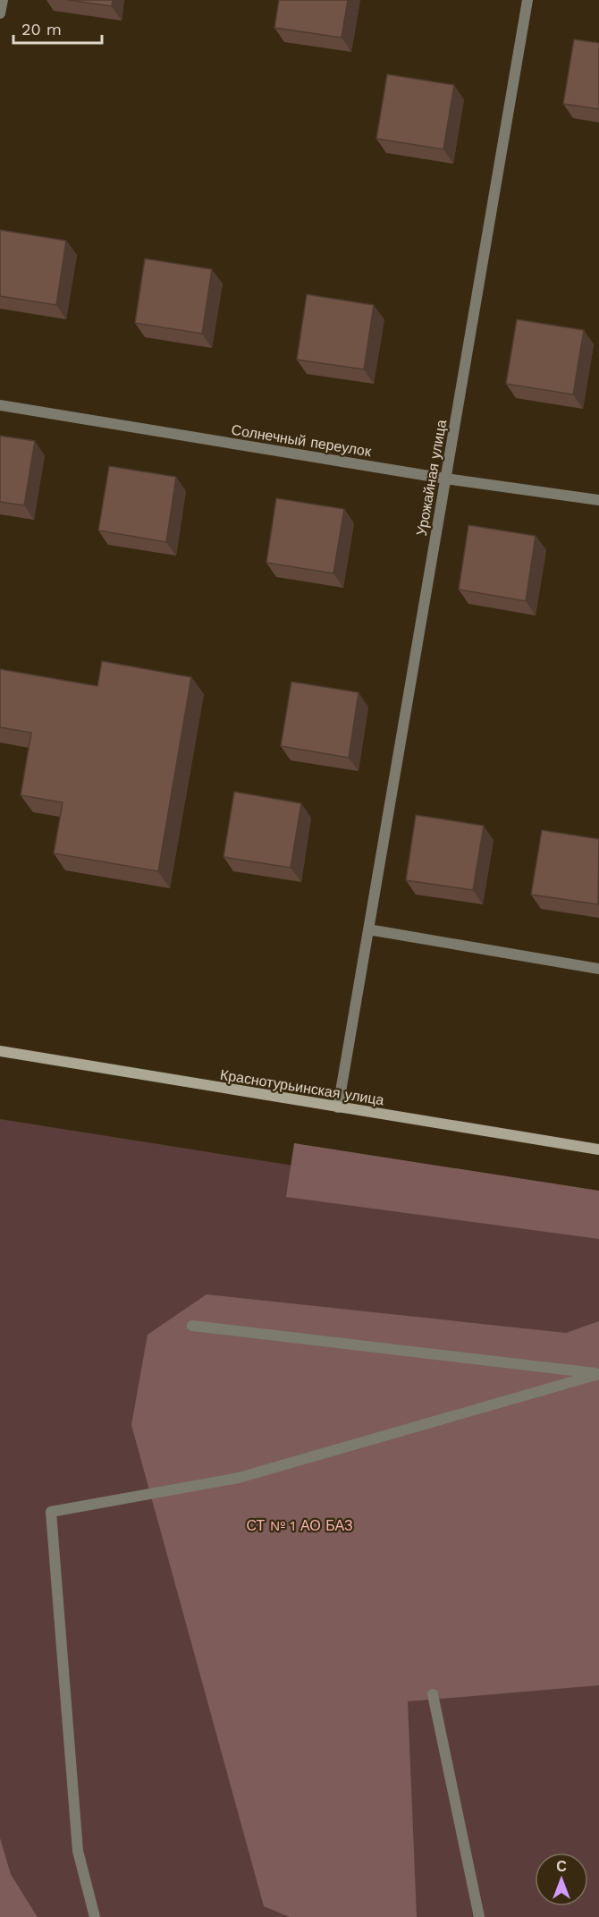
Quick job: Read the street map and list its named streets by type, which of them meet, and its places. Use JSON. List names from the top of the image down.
{
  "streets": {
    "main road": ["Краснотурьинская улица"],
    "street": ["Солнечный переулок", "Урожайная улица"]
  },
  "crossings": [
    ["Солнечный переулок", "Урожайная улица"],
    ["Урожайная улица", "Краснотурьинская улица"]
  ],
  "parks": ["СТ № 1 АО БАЗ"],
  "scale_bar": "20 m",
  "north": "top"
}
